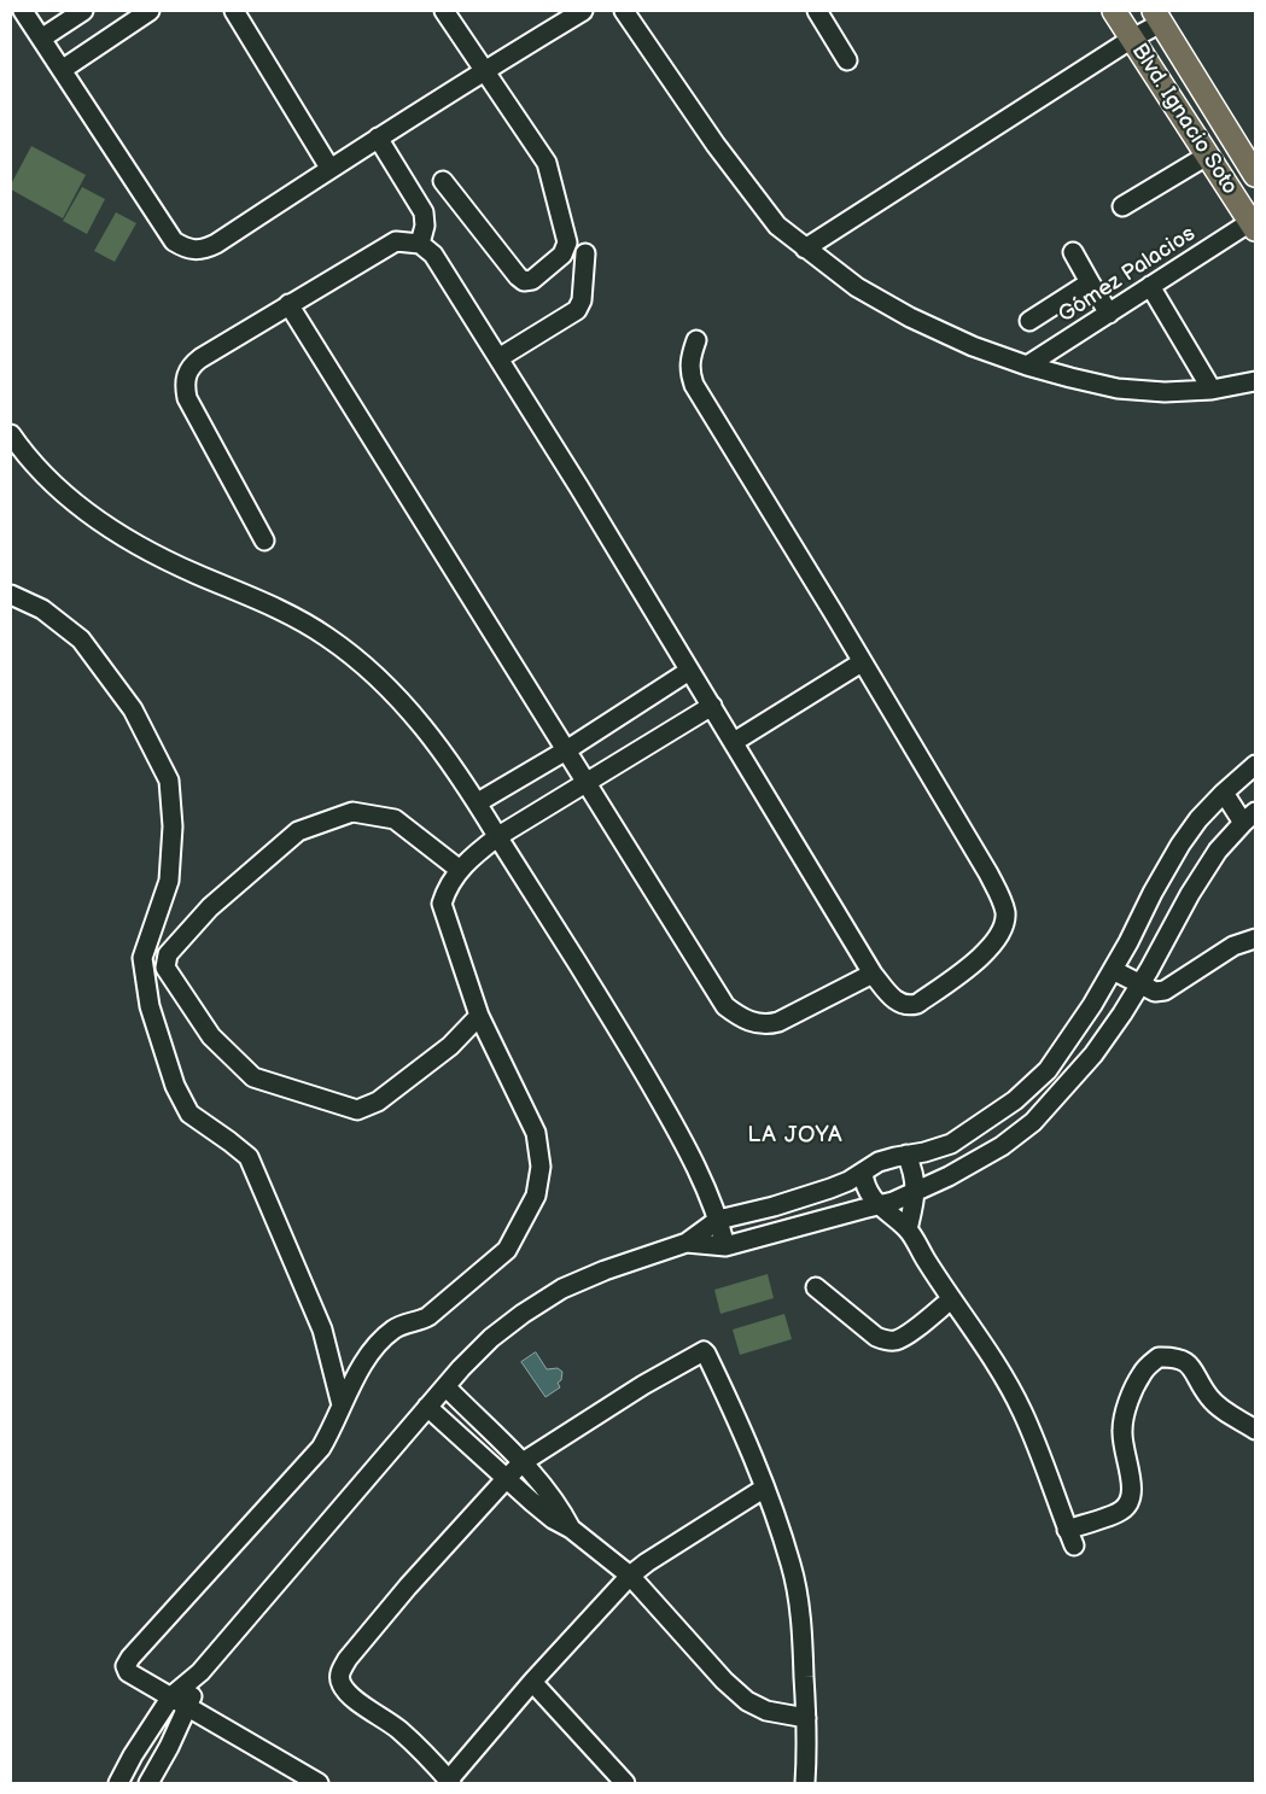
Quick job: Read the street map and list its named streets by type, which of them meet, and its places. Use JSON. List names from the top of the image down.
{
  "streets": {
    "main road": ["Blvd. Ignacio Soto"],
    "street": ["Gómez Palacios"]
  },
  "crossings": [
    ["Blvd. Ignacio Soto", "Gómez Palacios"]
  ],
  "districts": ["LA JOYA"]
}
